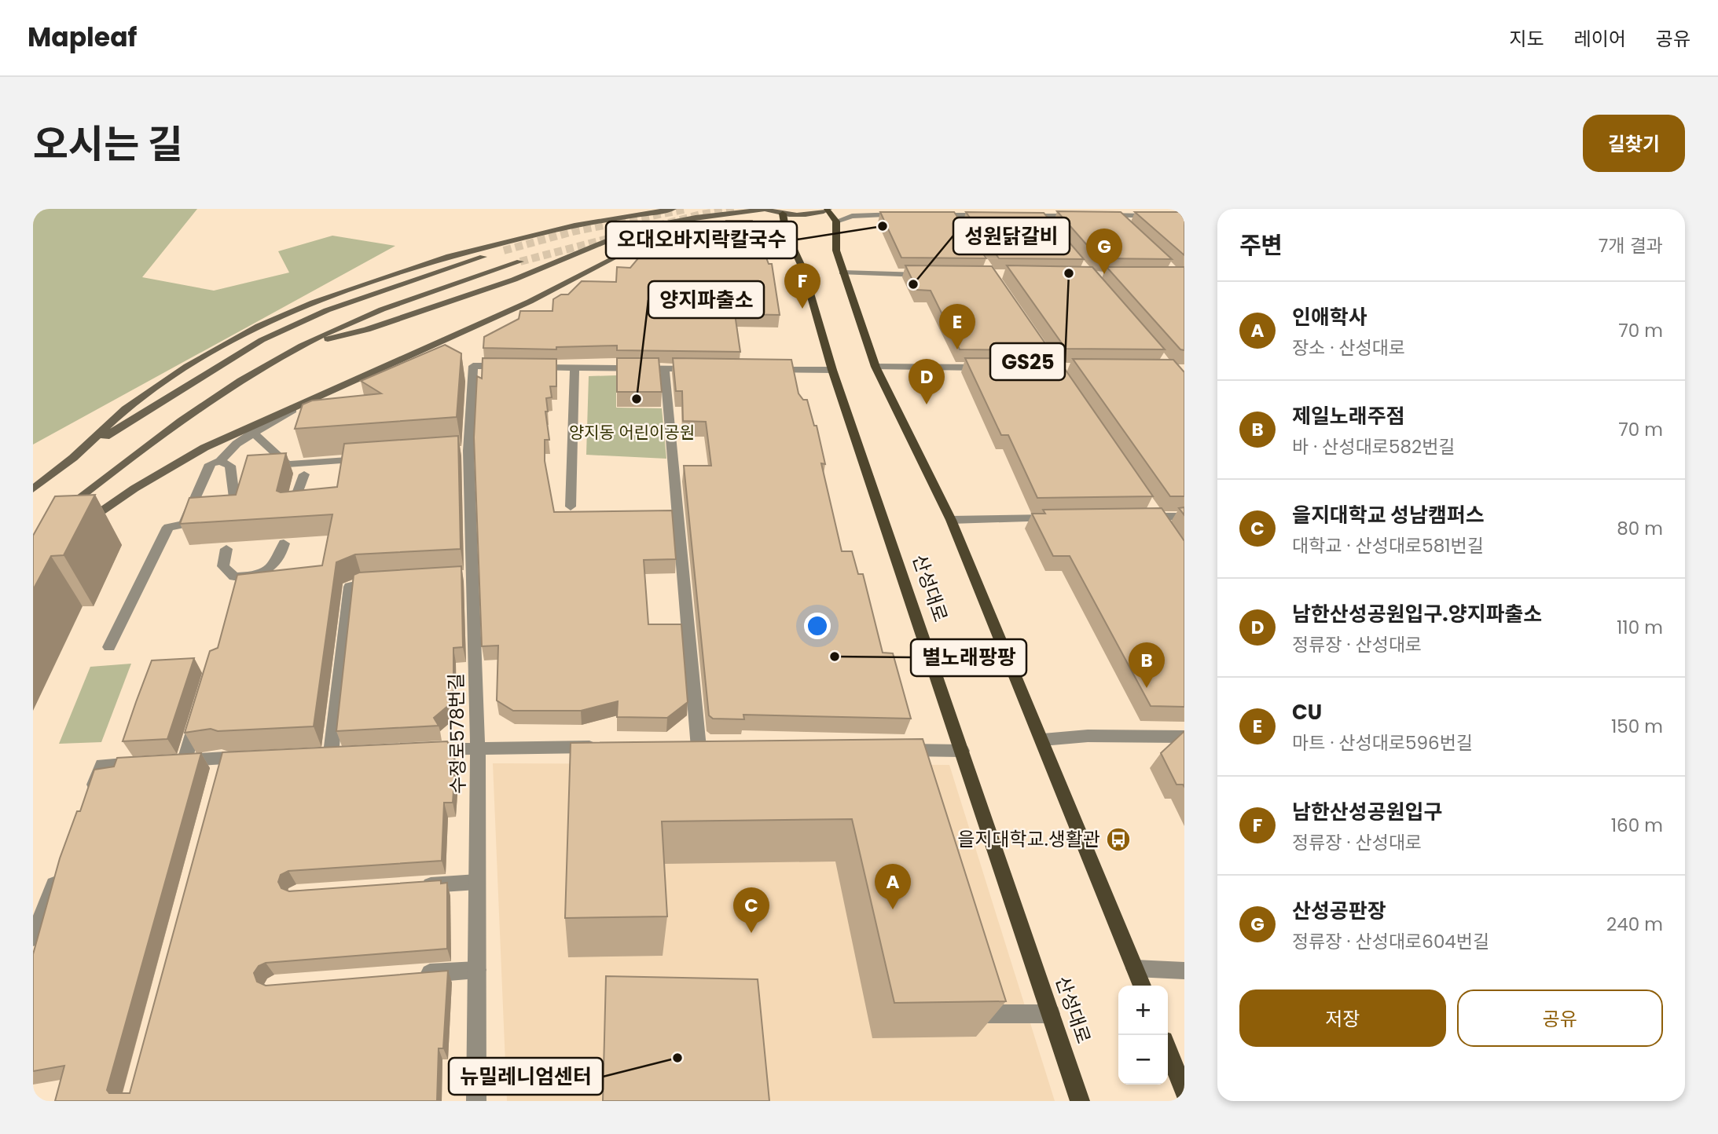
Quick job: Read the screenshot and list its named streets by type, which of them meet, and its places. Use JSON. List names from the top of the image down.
{
  "streets": {
    "main road": ["산성대로"],
    "street": ["수정로578번길"]
  },
  "parks": ["양지동 어린이공원"],
  "places": {
    "other": [
      "오대오바지락칼국수",
      "GS25",
      "성원닭갈비",
      "양지파출소",
      "별노래팡팡",
      "뉴밀레니엄센터"
    ],
    "bus stop": ["을지대학교.생활관"]
  },
  "page": {
    "header": "Mapleaf",
    "nav": ["지도", "레이어", "공유"],
    "title": "오시는 길",
    "buttons": [
      "길찾기",
      ["저장", "공유"]
    ],
    "heading": ["주변", "7개 결과"],
    "pins": [
      "G",
      "F",
      "E",
      "D",
      "B",
      "A",
      "C"
    ],
    "list": [
      {
        "mark": "A",
        "name": "인애학사",
        "note": "장소 · 산성대로",
        "value": "70 m"
      },
      {
        "mark": "B",
        "name": "제일노래주점",
        "note": "바 · 산성대로582번길",
        "value": "70 m"
      },
      {
        "mark": "C",
        "name": "을지대학교 성남캠퍼스",
        "note": "대학교 · 산성대로581번길",
        "value": "80 m"
      },
      {
        "mark": "D",
        "name": "남한산성공원입구.양지파출소",
        "note": "정류장 · 산성대로",
        "value": "110 m"
      },
      {
        "mark": "E",
        "name": "CU",
        "note": "마트 · 산성대로596번길",
        "value": "150 m"
      },
      {
        "mark": "F",
        "name": "남한산성공원입구",
        "note": "정류장 · 산성대로",
        "value": "160 m"
      },
      {
        "mark": "G",
        "name": "산성공판장",
        "note": "정류장 · 산성대로604번길",
        "value": "240 m"
      }
    ],
    "map_buttons": ["+", "−"]
  }
}
